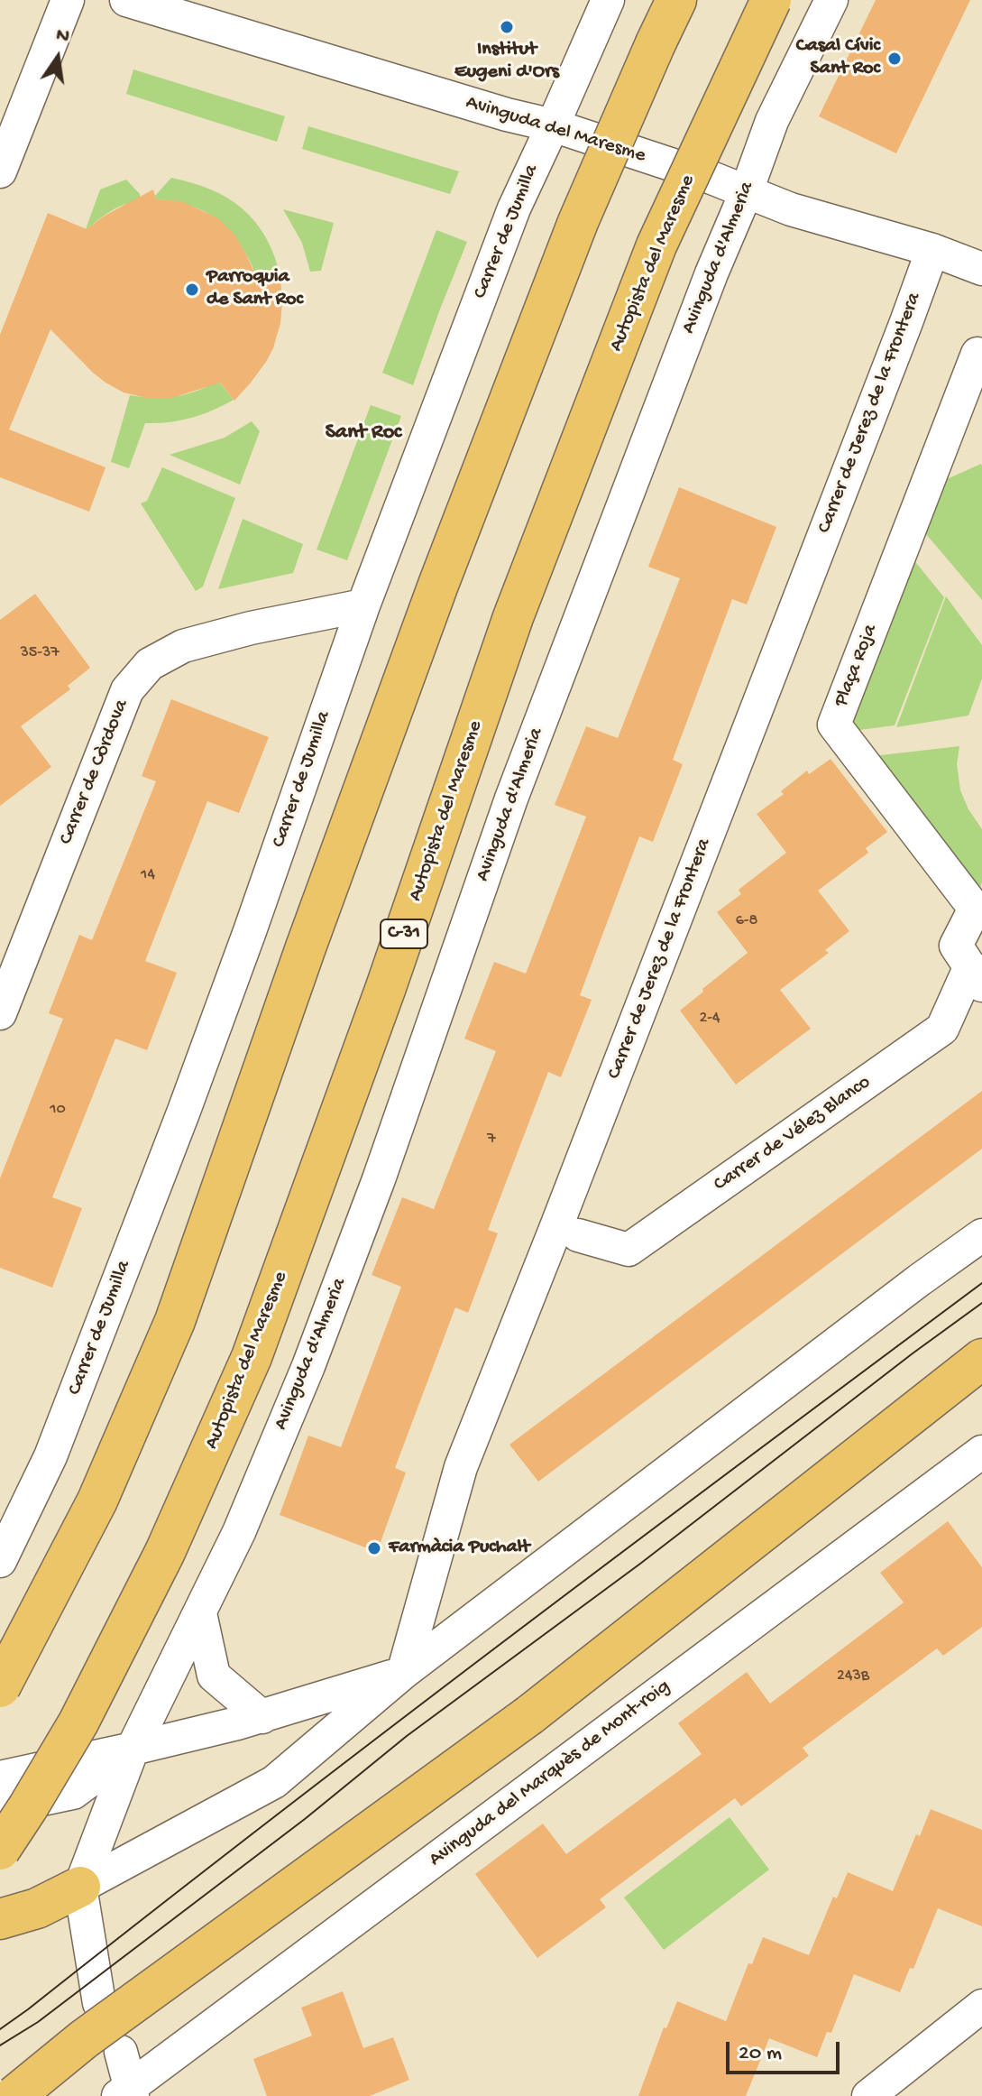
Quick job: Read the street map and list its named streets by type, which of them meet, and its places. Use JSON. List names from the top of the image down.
{
  "streets": {
    "highway": ["Autopista del Maresme", "C-31"],
    "street": [
      "Avinguda del Maresme",
      "Carrer de Jumilla",
      "Avinguda d'Almeria",
      "Carrer de Jerez de la Frontera",
      "Plaça Roja",
      "Carrer de Còrdova",
      "Carrer de Vélez Blanco",
      "Avinguda del Marquès de Mont-roig"
    ]
  },
  "crossings": [
    ["Avinguda del Maresme", "Carrer de Jumilla"],
    ["Avinguda del Maresme", "Avinguda d'Almeria"],
    ["Avinguda del Maresme", "Carrer de Jerez de la Frontera"],
    ["Carrer de Jumilla", "Carrer de Còrdova"],
    ["Plaça Roja", "Carrer de Vélez Blanco"]
  ],
  "districts": ["Sant Roc"],
  "places": [
    "Institut Eugeni d'Ors",
    "Casal Cívic Sant Roc",
    "Parroquia de Sant Roc",
    "Farmàcia Puchalt"
  ],
  "house_numbers": [
    "35-37",
    "14",
    "6-8",
    "2-4",
    "10",
    "7",
    "243B"
  ],
  "scale_bar": "20 m",
  "north": "top"
}
